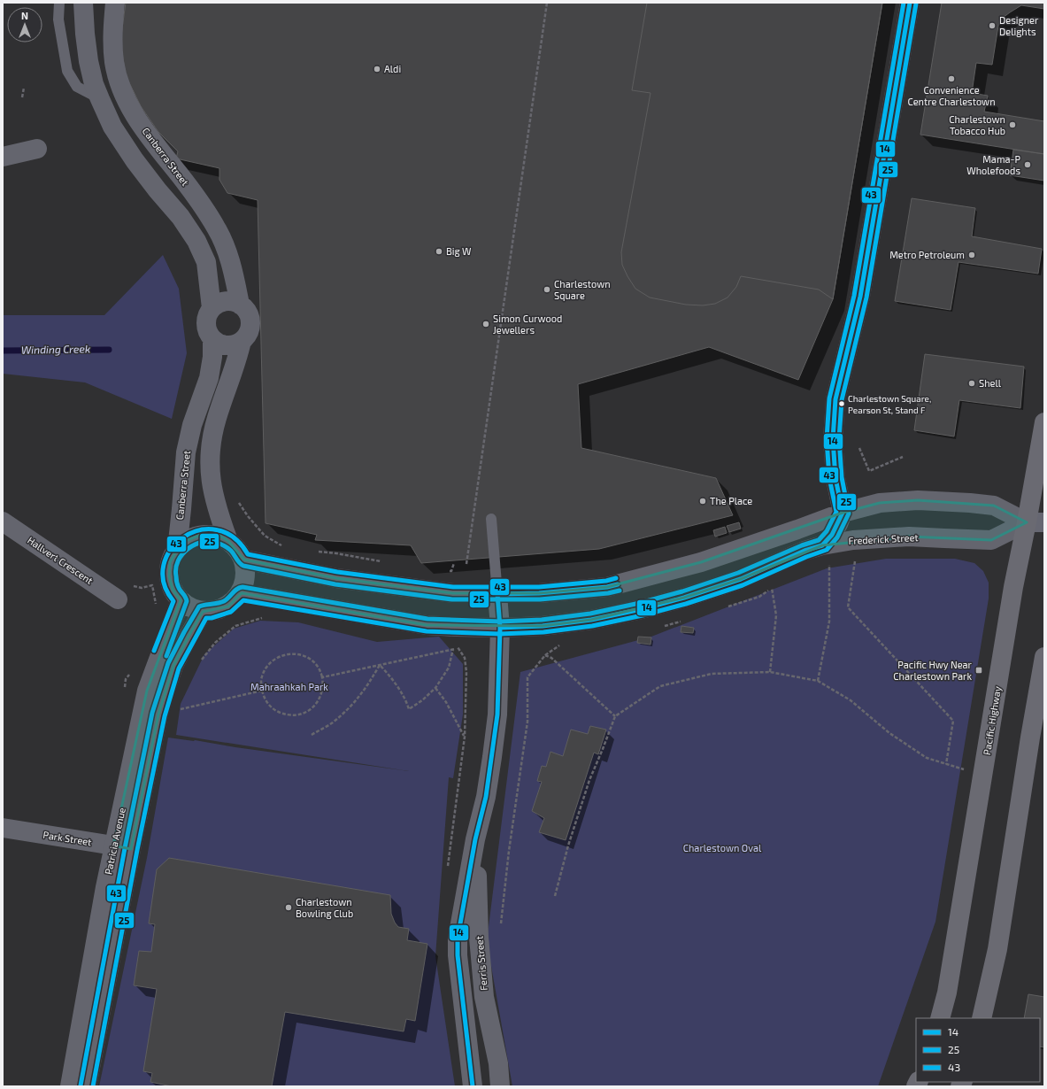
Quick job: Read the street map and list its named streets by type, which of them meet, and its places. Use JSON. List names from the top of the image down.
{
  "streets": {
    "highway": ["Pacific Highway"],
    "street": [
      "Canberra Street",
      "Frederick Street",
      "Hallvert Crescent",
      "Park Street",
      "Patricia Avenue",
      "Ferris Street"
    ]
  },
  "crossings": [
    ["Canberra Street", "Frederick Street"],
    ["Canberra Street", "Patricia Avenue"],
    ["Frederick Street", "Pacific Highway"],
    ["Frederick Street", "Patricia Avenue"],
    ["Frederick Street", "Ferris Street"],
    ["Park Street", "Patricia Avenue"]
  ],
  "water": ["Winding Creek"],
  "parks": ["Mahraahkah Park", "Charlestown Oval"],
  "places": {
    "other": [
      "Designer Delights",
      "Aldi",
      "Convenience Centre Charlestown",
      "Charlestown Tobacco Hub",
      "Mama-P Wholefoods",
      "Big W",
      "Metro Petroleum",
      "Charlestown Square",
      "Simon Curwood Jewellers",
      "Shell",
      "Charlestown Square, Pearson St, Stand F",
      "The Place",
      "Charlestown Bowling Club"
    ],
    "transit": ["Pacific Hwy Near Charlestown Park"]
  },
  "lines": ["transit line 14", "transit line 43", "transit line 25"],
  "legend": ["14", "25", "43"],
  "north": "top"
}
